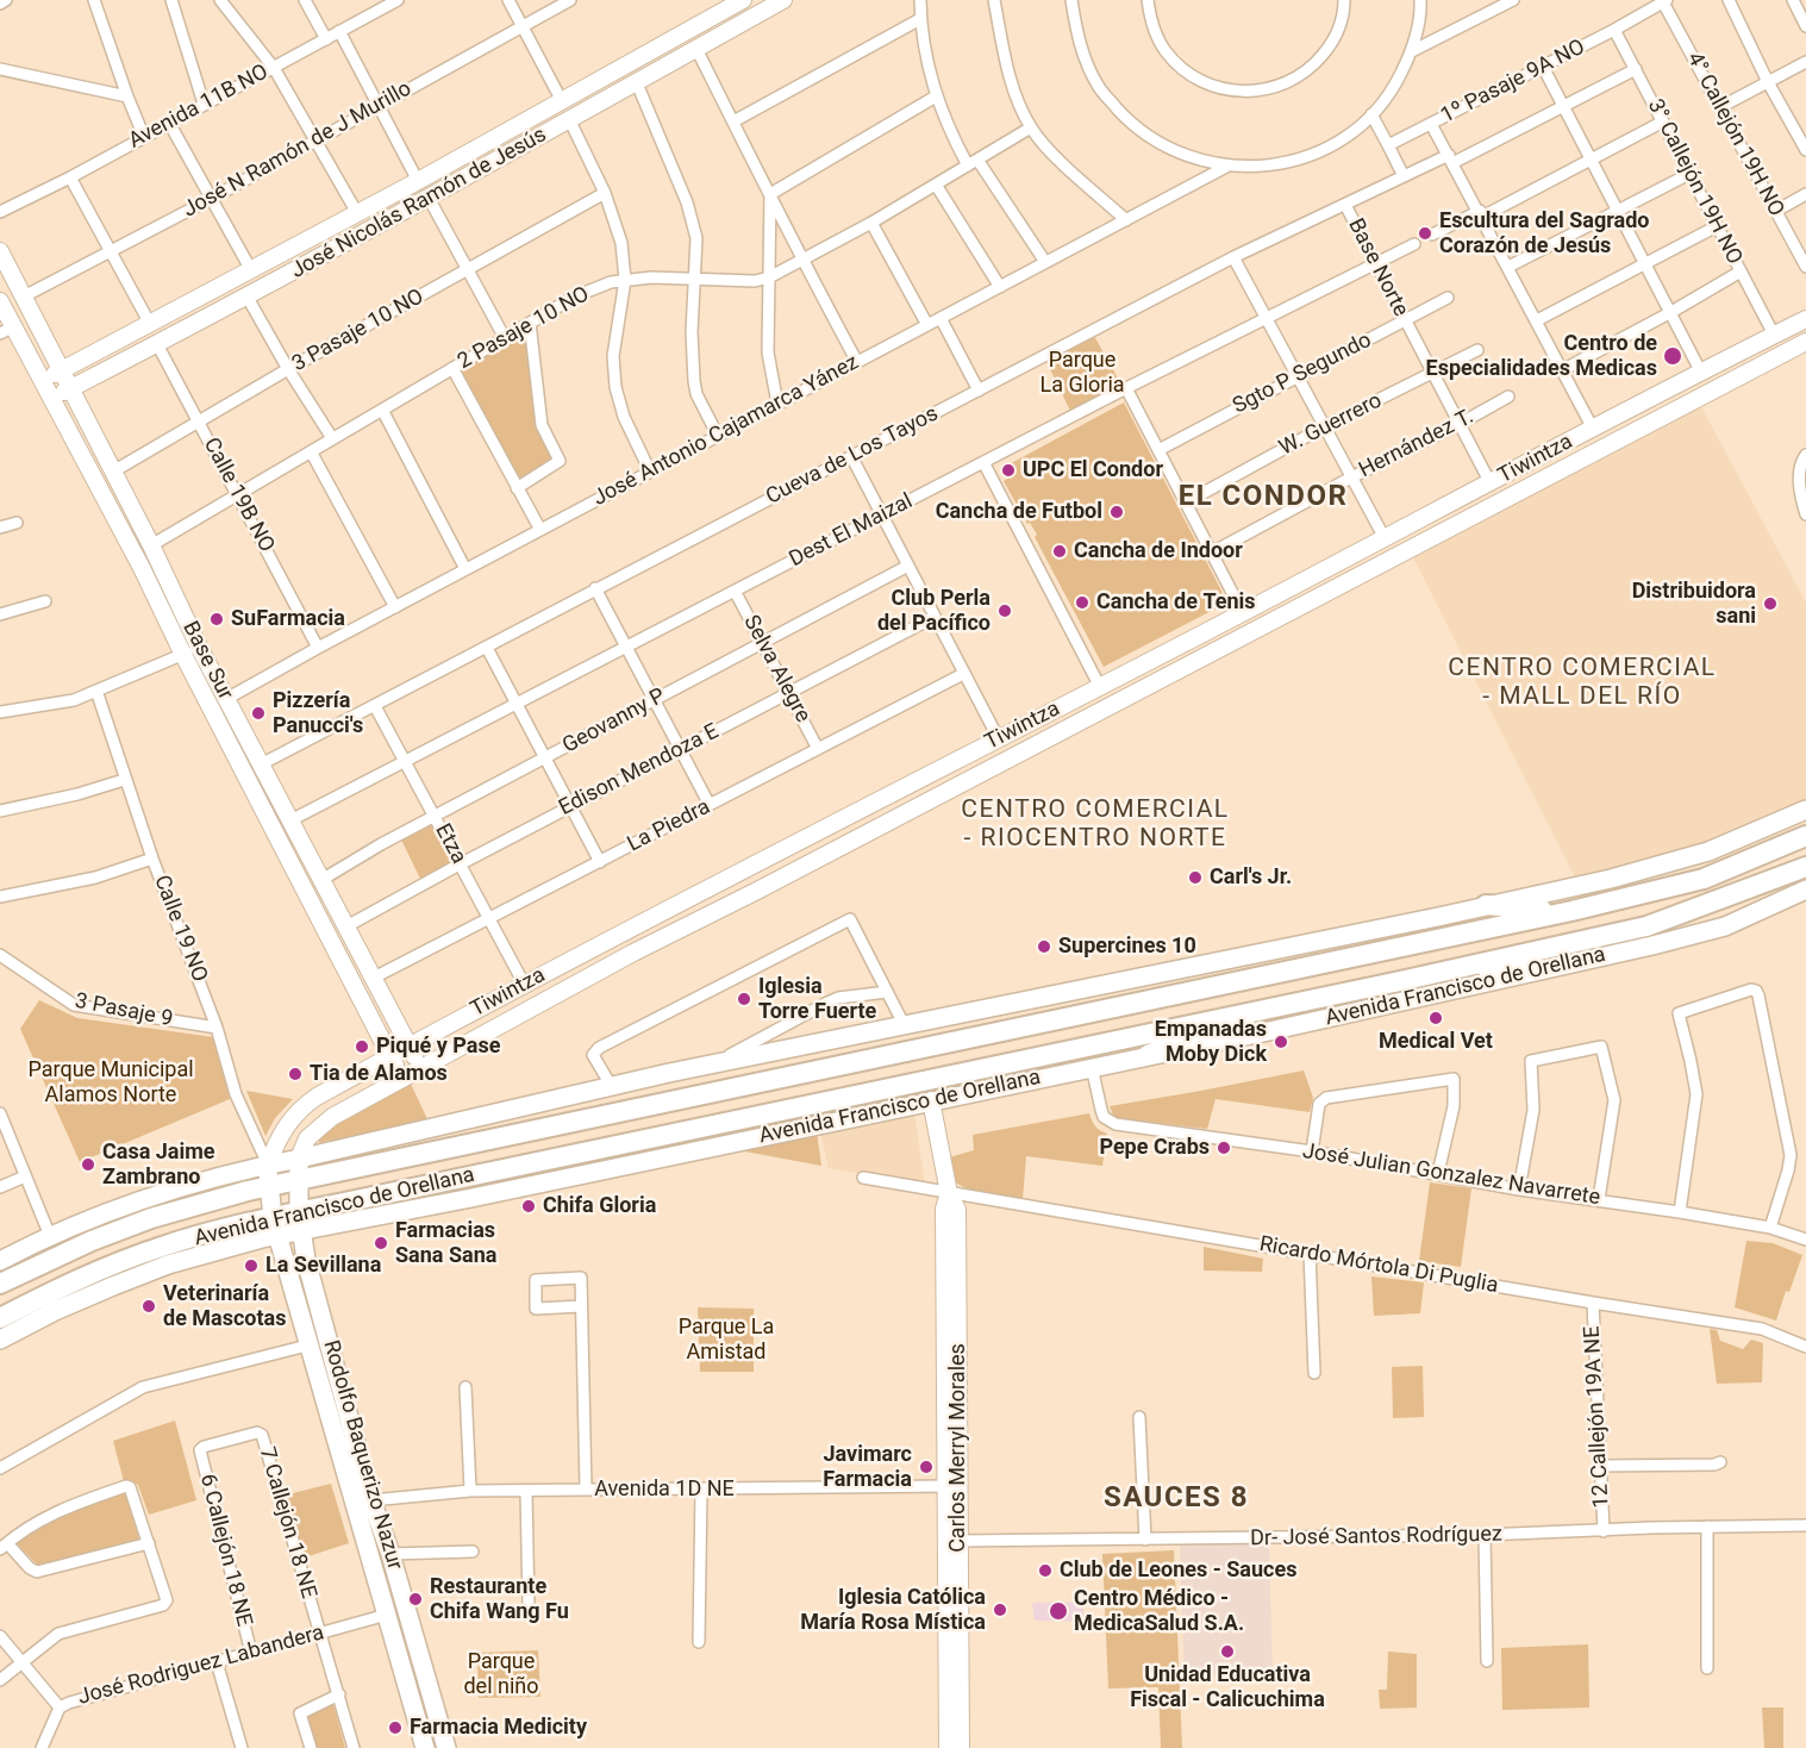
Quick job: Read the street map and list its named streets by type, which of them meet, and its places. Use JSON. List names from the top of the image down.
{
  "streets": {
    "highway": ["Avenida Francisco de Orellana"],
    "main road": ["Rodolfo Baquerizo Nazur"],
    "street": [
      "1º Pasaje 9A NO",
      "Avenida 11B NO",
      "4° Callejón 19H NO",
      "José N Ramón de J Murillo",
      "3° Callejón 19H NO",
      "José Nicolás Ramón de Jesús",
      "Base Norte",
      "2 Pasaje 10 NO",
      "3 Pasaje 10 NO",
      "Sgto P Segundo",
      "W. Guerrero",
      "José Antonio Cajamarca Yánez",
      "Hernández T.",
      "Cueva de Los Tayos",
      "Tiwintza",
      "Calle 19B NO",
      "Dest El Maizal",
      "Base Sur",
      "Selva Alegre",
      "Geovanny P",
      "Edison Mendoza E",
      "La Piedra",
      "Etza",
      "Calle 19 NO",
      "3 Pasaje 9",
      "José Julian Gonzalez Navarrete",
      "Ricardo Mórtola Di Puglia",
      "12 Callejón 19A NE",
      "Carlos Merryl Morales",
      "Avenida 1D NE",
      "7 Callejón 18 NE",
      "Dr- José Santos Rodríguez",
      "6 Callejón 18 NE",
      "José Rodriguez Labandera"
    ]
  },
  "crossings": [
    ["1º Pasaje 9A NO", "4° Callejón 19H NO"],
    ["1º Pasaje 9A NO", "3° Callejón 19H NO"],
    ["José N Ramón de J Murillo", "Base Sur"],
    ["3° Callejón 19H NO", "Cueva de Los Tayos"],
    ["3° Callejón 19H NO", "Tiwintza"],
    ["José Nicolás Ramón de Jesús", "Calle 19B NO"],
    ["José Nicolás Ramón de Jesús", "Base Sur"],
    ["Base Norte", "Sgto P Segundo"],
    ["Base Norte", "W. Guerrero"],
    ["Base Norte", "Hernández T."],
    ["Base Norte", "Cueva de Los Tayos"],
    ["Base Norte", "Tiwintza"],
    ["Base Norte", "Dest El Maizal"],
    ["2 Pasaje 10 NO", "Calle 19B NO"],
    ["2 Pasaje 10 NO", "Base Sur"],
    ["3 Pasaje 10 NO", "Calle 19B NO"],
    ["3 Pasaje 10 NO", "Base Sur"],
    ["José Antonio Cajamarca Yánez", "Calle 19B NO"],
    ["José Antonio Cajamarca Yánez", "Base Sur"],
    ["Cueva de Los Tayos", "Base Sur"],
    ["Cueva de Los Tayos", "Etza"],
    ["Tiwintza", "Base Sur"],
    ["Tiwintza", "Etza"],
    ["Tiwintza", "Calle 19 NO"],
    ["Tiwintza", "Rodolfo Baquerizo Nazur"],
    ["Dest El Maizal", "Base Sur"],
    ["Dest El Maizal", "Selva Alegre"],
    ["Dest El Maizal", "Etza"],
    ["Base Sur", "Geovanny P"],
    ["Base Sur", "Edison Mendoza E"],
    ["Base Sur", "La Piedra"],
    ["Selva Alegre", "Geovanny P"],
    ["Selva Alegre", "Edison Mendoza E"],
    ["Selva Alegre", "La Piedra"],
    ["Geovanny P", "Etza"],
    ["Edison Mendoza E", "Etza"],
    ["La Piedra", "Etza"],
    ["Calle 19 NO", "3 Pasaje 9"],
    ["Calle 19 NO", "Rodolfo Baquerizo Nazur"],
    ["Avenida Francisco de Orellana", "José Julian Gonzalez Navarrete"],
    ["Avenida Francisco de Orellana", "Carlos Merryl Morales"],
    ["Avenida Francisco de Orellana", "Rodolfo Baquerizo Nazur"],
    ["Ricardo Mórtola Di Puglia", "12 Callejón 19A NE"],
    ["Ricardo Mórtola Di Puglia", "Carlos Merryl Morales"],
    ["12 Callejón 19A NE", "Dr- José Santos Rodríguez"],
    ["Carlos Merryl Morales", "Avenida 1D NE"],
    ["Carlos Merryl Morales", "Dr- José Santos Rodríguez"],
    ["Rodolfo Baquerizo Nazur", "Avenida 1D NE"],
    ["Rodolfo Baquerizo Nazur", "José Rodriguez Labandera"],
    ["7 Callejón 18 NE", "6 Callejón 18 NE"],
    ["7 Callejón 18 NE", "José Rodriguez Labandera"],
    ["6 Callejón 18 NE", "José Rodriguez Labandera"]
  ],
  "districts": [
    "EL CONDOR",
    "CENTRO COMERCIAL - MALL DEL RÍO",
    "CENTRO COMERCIAL - RIOCENTRO NORTE",
    "SAUCES 8"
  ],
  "parks": [
    "Parque La Gloria",
    "Parque Municipal Alamos Norte",
    "Parque La Amistad",
    "Parque del niño"
  ],
  "places": [
    "Escultura del Sagrado Corazón de Jesús",
    "Centro de Especialidades Medicas",
    "UPC El Condor",
    "Cancha de Futbol",
    "Cancha de Indoor",
    "Cancha de Tenis",
    "Distribuidora sani",
    "Club Perla del Pacífico",
    "SuFarmacia",
    "Pizzería Panucci's",
    "Carl's Jr.",
    "Supercines 10",
    "Iglesia Torre Fuerte",
    "Medical Vet",
    "Empanadas Moby Dick",
    "Piqué y Pase",
    "Tia de Alamos",
    "Pepe Crabs",
    "Casa Jaime Zambrano",
    "Chifa Gloria",
    "Farmacias Sana Sana",
    "La Sevillana",
    "Veterinaría de Mascotas",
    "Javimarc Farmacia",
    "Club de Leones - Sauces",
    "Restaurante Chifa Wang Fu",
    "Iglesia Católica María Rosa Mística",
    "Centro Médico - MedicaSalud S.A.",
    "Unidad Educativa Fiscal - Calicuchima",
    "Farmacia Medicity"
  ]
}
